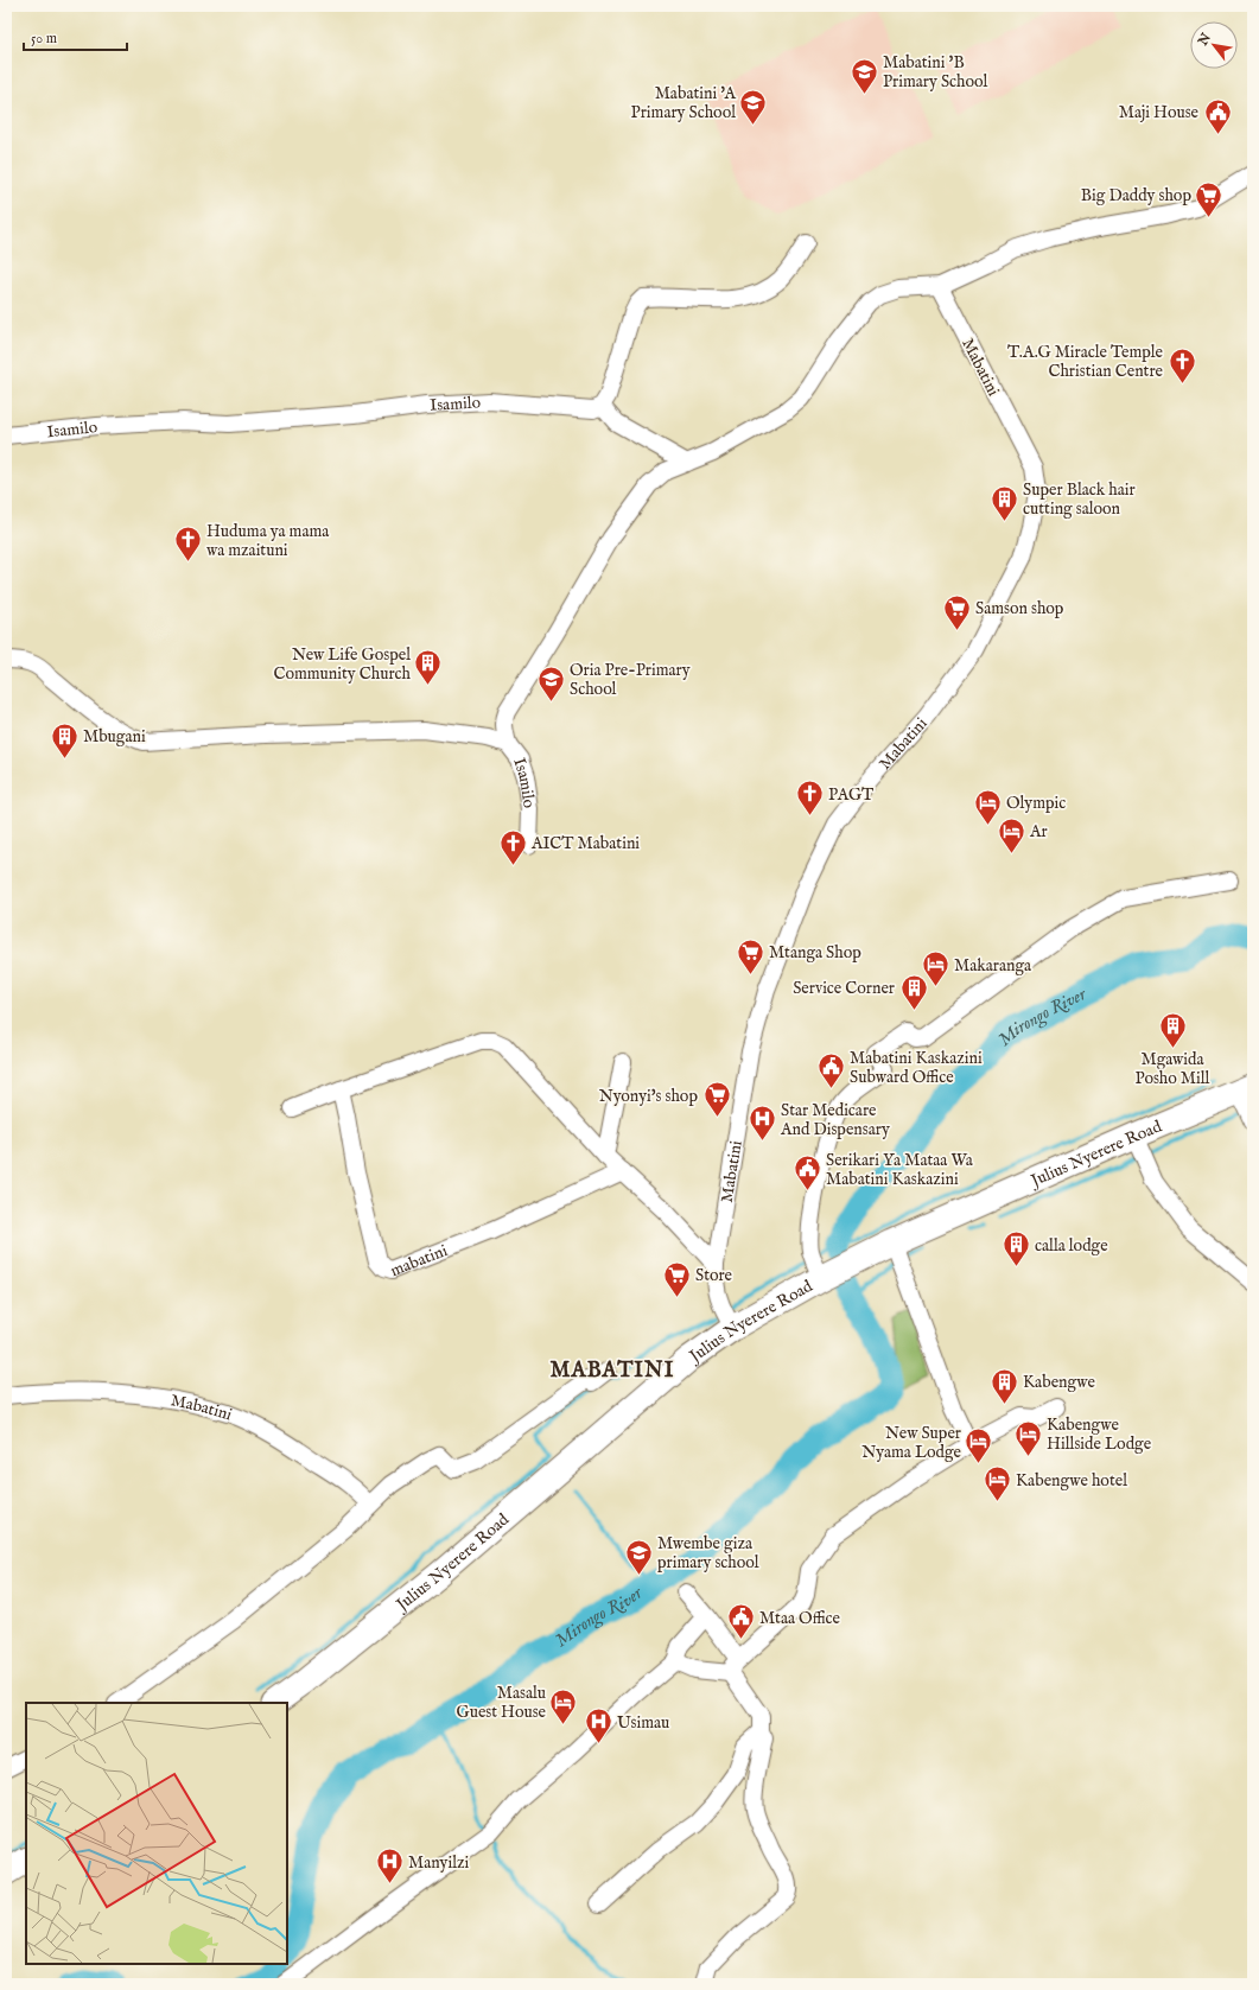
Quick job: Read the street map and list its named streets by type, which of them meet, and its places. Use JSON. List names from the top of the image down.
{
  "streets": {
    "highway": ["Julius Nyerere Road"],
    "street": ["Mabatini", "Isamilo", "mabatini"]
  },
  "crossings": [
    ["Mabatini", "Julius Nyerere Road"]
  ],
  "districts": ["MABATINI"],
  "water": ["Mirongo River"],
  "places": {
    "school or university": [
      "Mabatini 'B Primary School",
      "Mabatini 'A Primary School",
      "Oria Pre-Primary School",
      "Mwembe giza primary school"
    ],
    "public building": [
      "Maji House",
      "Mabatini Kaskazini Subward Office",
      "Serikari Ya Mataa Wa Mabatini Kaskazini",
      "Mtaa Office"
    ],
    "supermarket": [
      "Big Daddy shop",
      "Samson shop",
      "Mtanga Shop",
      "Nyonyi's shop",
      "Store"
    ],
    "church": [
      "T.A.G Miracle Temple Christian Centre",
      "Huduma ya mama wa mzaituni",
      "PAGT",
      "AICT Mabatini"
    ],
    "building": [
      "Super Black hair cutting saloon",
      "New Life Gospel Community Church",
      "Mbugani",
      "Service Corner",
      "Mgawida Posho Mill",
      "calla lodge",
      "Kabengwe"
    ],
    "hotel": [
      "Olympic",
      "Ar",
      "Makaranga",
      "Kabengwe Hillside Lodge",
      "New Super Nyama Lodge",
      "Kabengwe hotel",
      "Masalu Guest House"
    ],
    "hospital": ["Star Medicare And Dispensary", "Usimau", "Manyilzi"]
  },
  "scale_bar": "50 m",
  "north": "top left"
}
